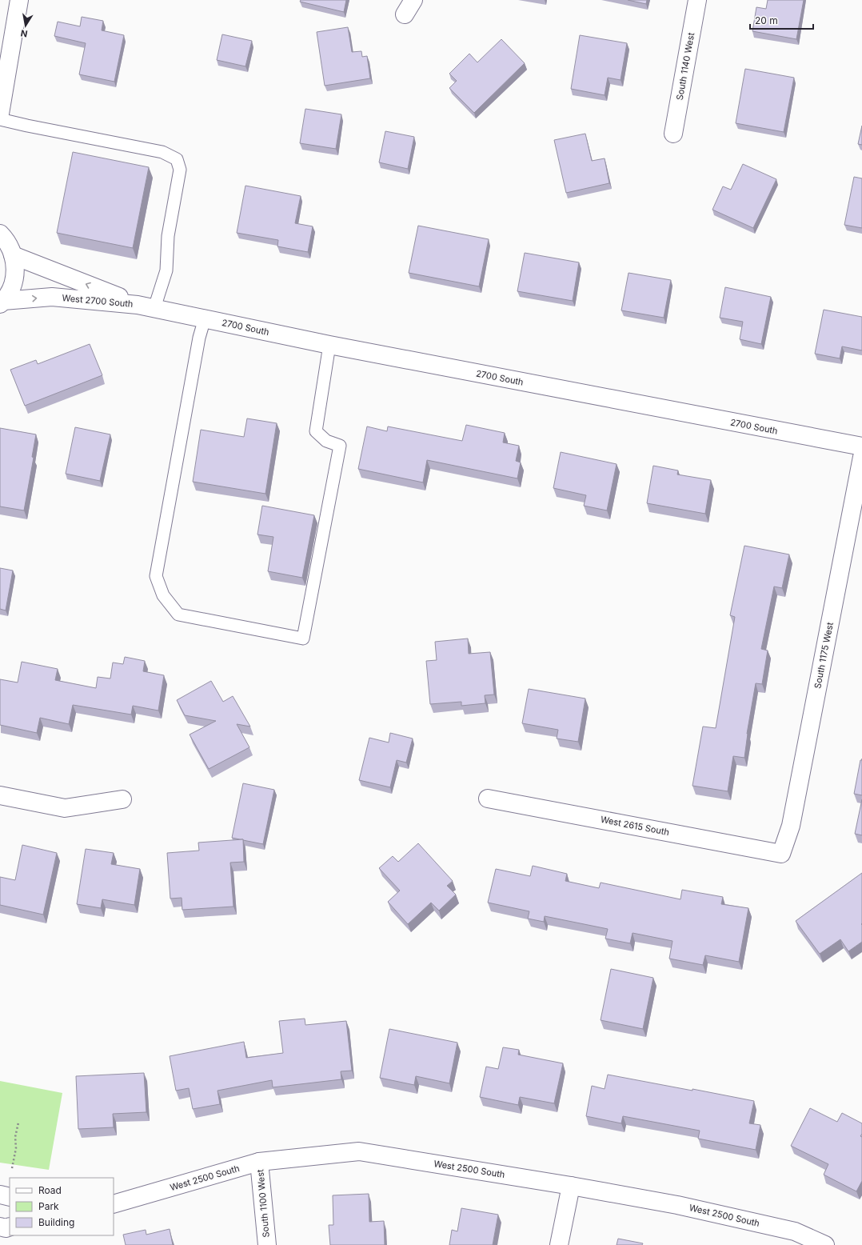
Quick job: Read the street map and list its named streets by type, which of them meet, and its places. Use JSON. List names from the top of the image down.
{
  "streets": {
    "street": [
      "South 1140 West",
      "West 2700 South",
      "2700 South",
      "South 1175 West",
      "West 2615 South",
      "West 2500 South",
      "South 1100 West"
    ]
  },
  "crossings": [
    ["West 2700 South", "2700 South"],
    ["South 1175 West", "West 2615 South"],
    ["West 2500 South", "South 1100 West"]
  ],
  "legend": ["Road", "Park", "Building"],
  "scale_bar": "20 m",
  "north": "bottom"
}
